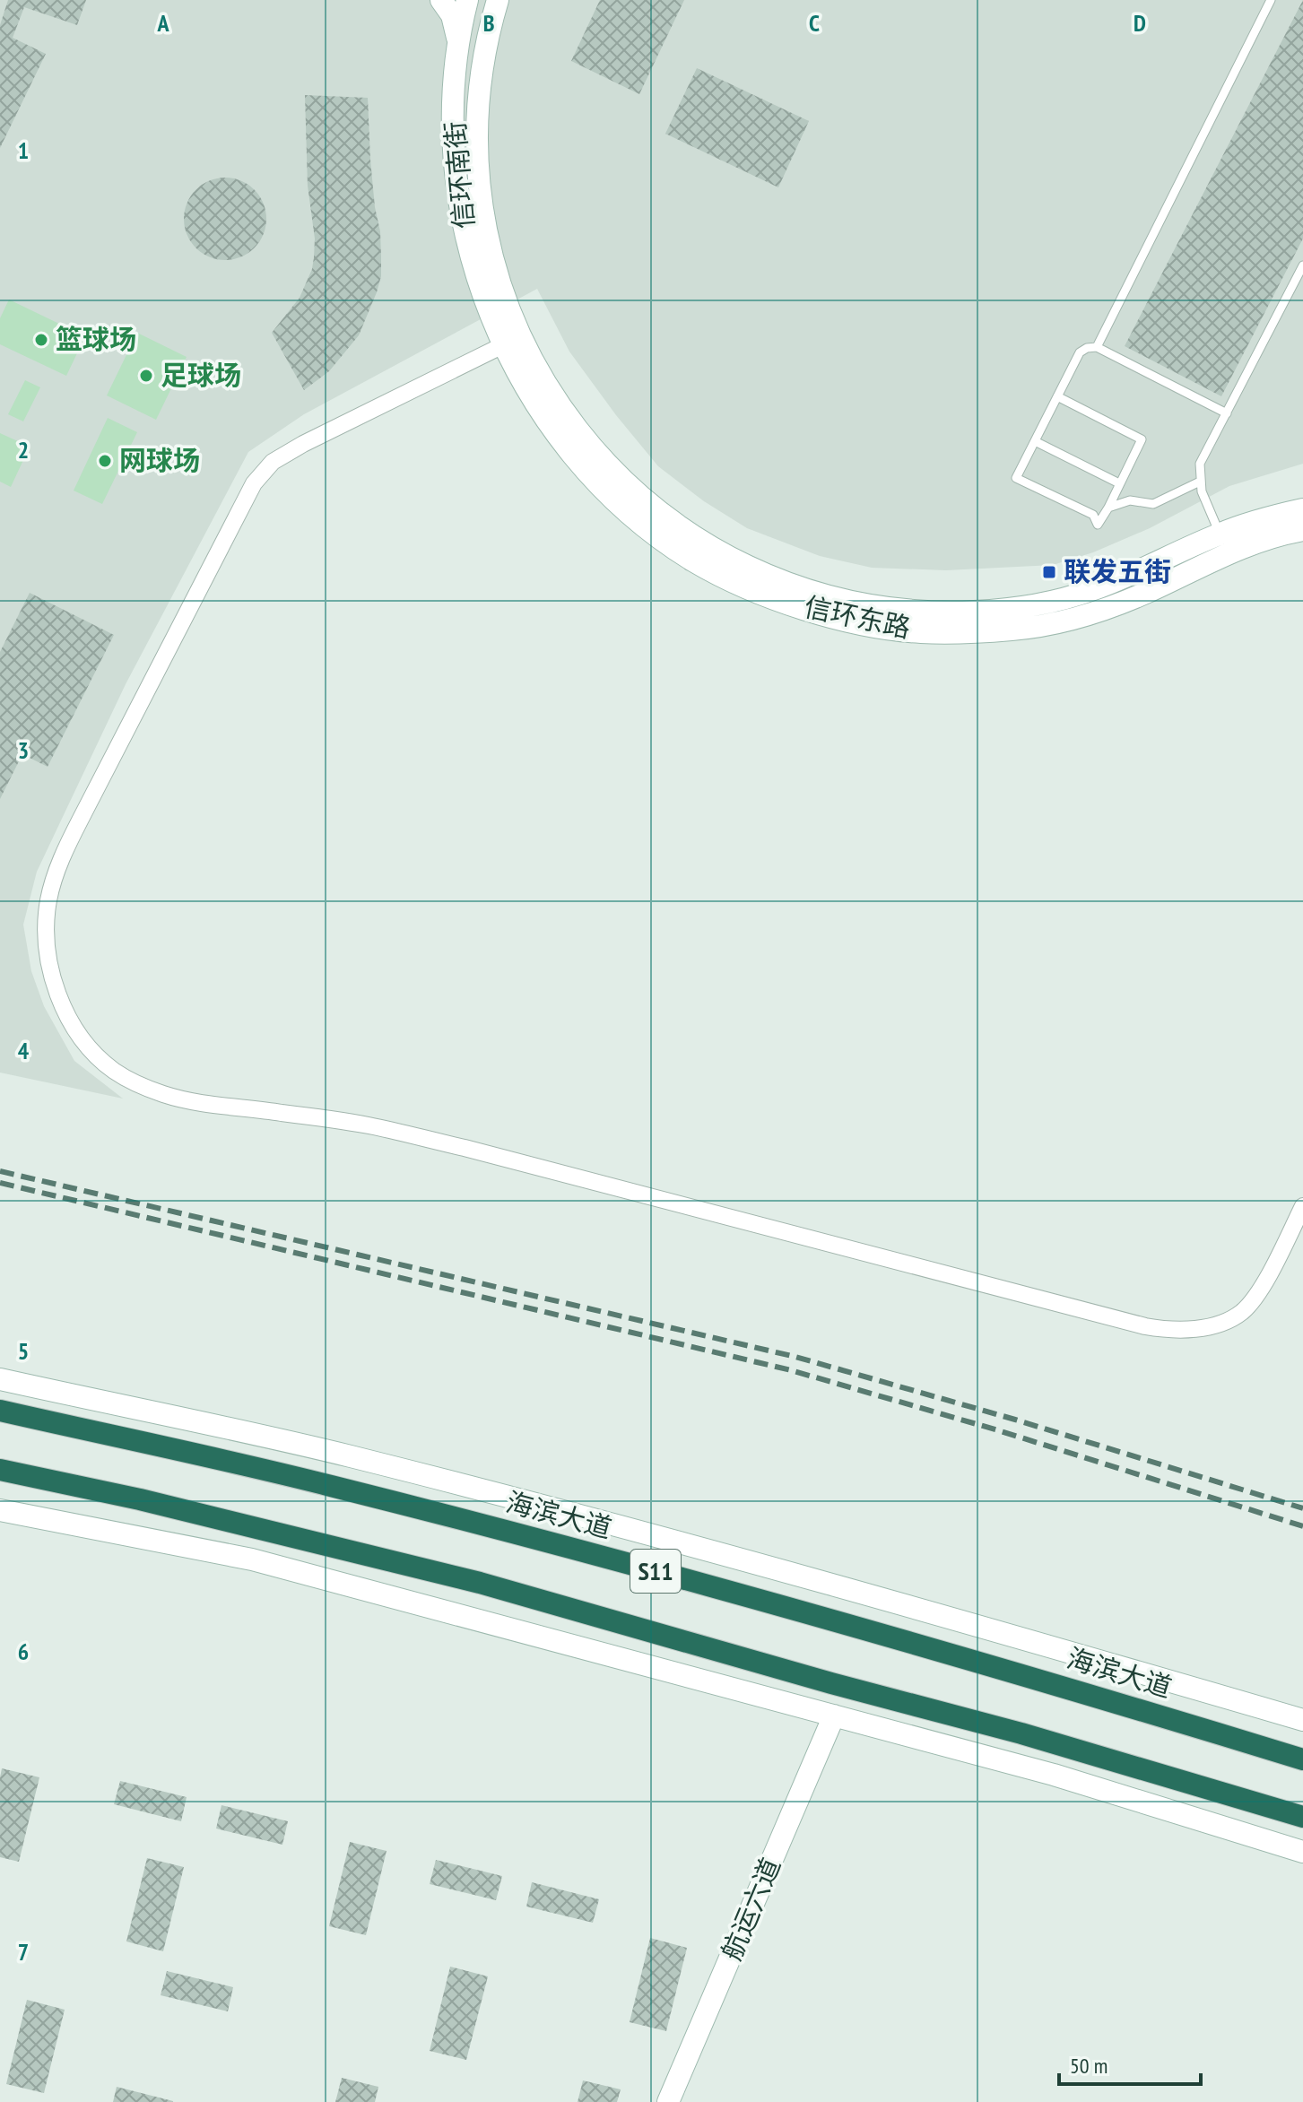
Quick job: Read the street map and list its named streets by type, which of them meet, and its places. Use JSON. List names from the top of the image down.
{
  "streets": {
    "highway": ["海滨大道", "S11"],
    "main road": ["信环南街", "信环东路", "航运六道"]
  },
  "crossings": [
    ["信环南街", "信环东路"]
  ],
  "places": {
    "other": ["篮球场", "足球场", "网球场"],
    "transit": ["联发五街"]
  },
  "scale_bar": "50 m",
  "grid": {
    "columns": [
      "A",
      "B",
      "C",
      "D"
    ],
    "rows": [
      "1",
      "2",
      "3",
      "4",
      "5",
      "6",
      "7"
    ]
  }
}
